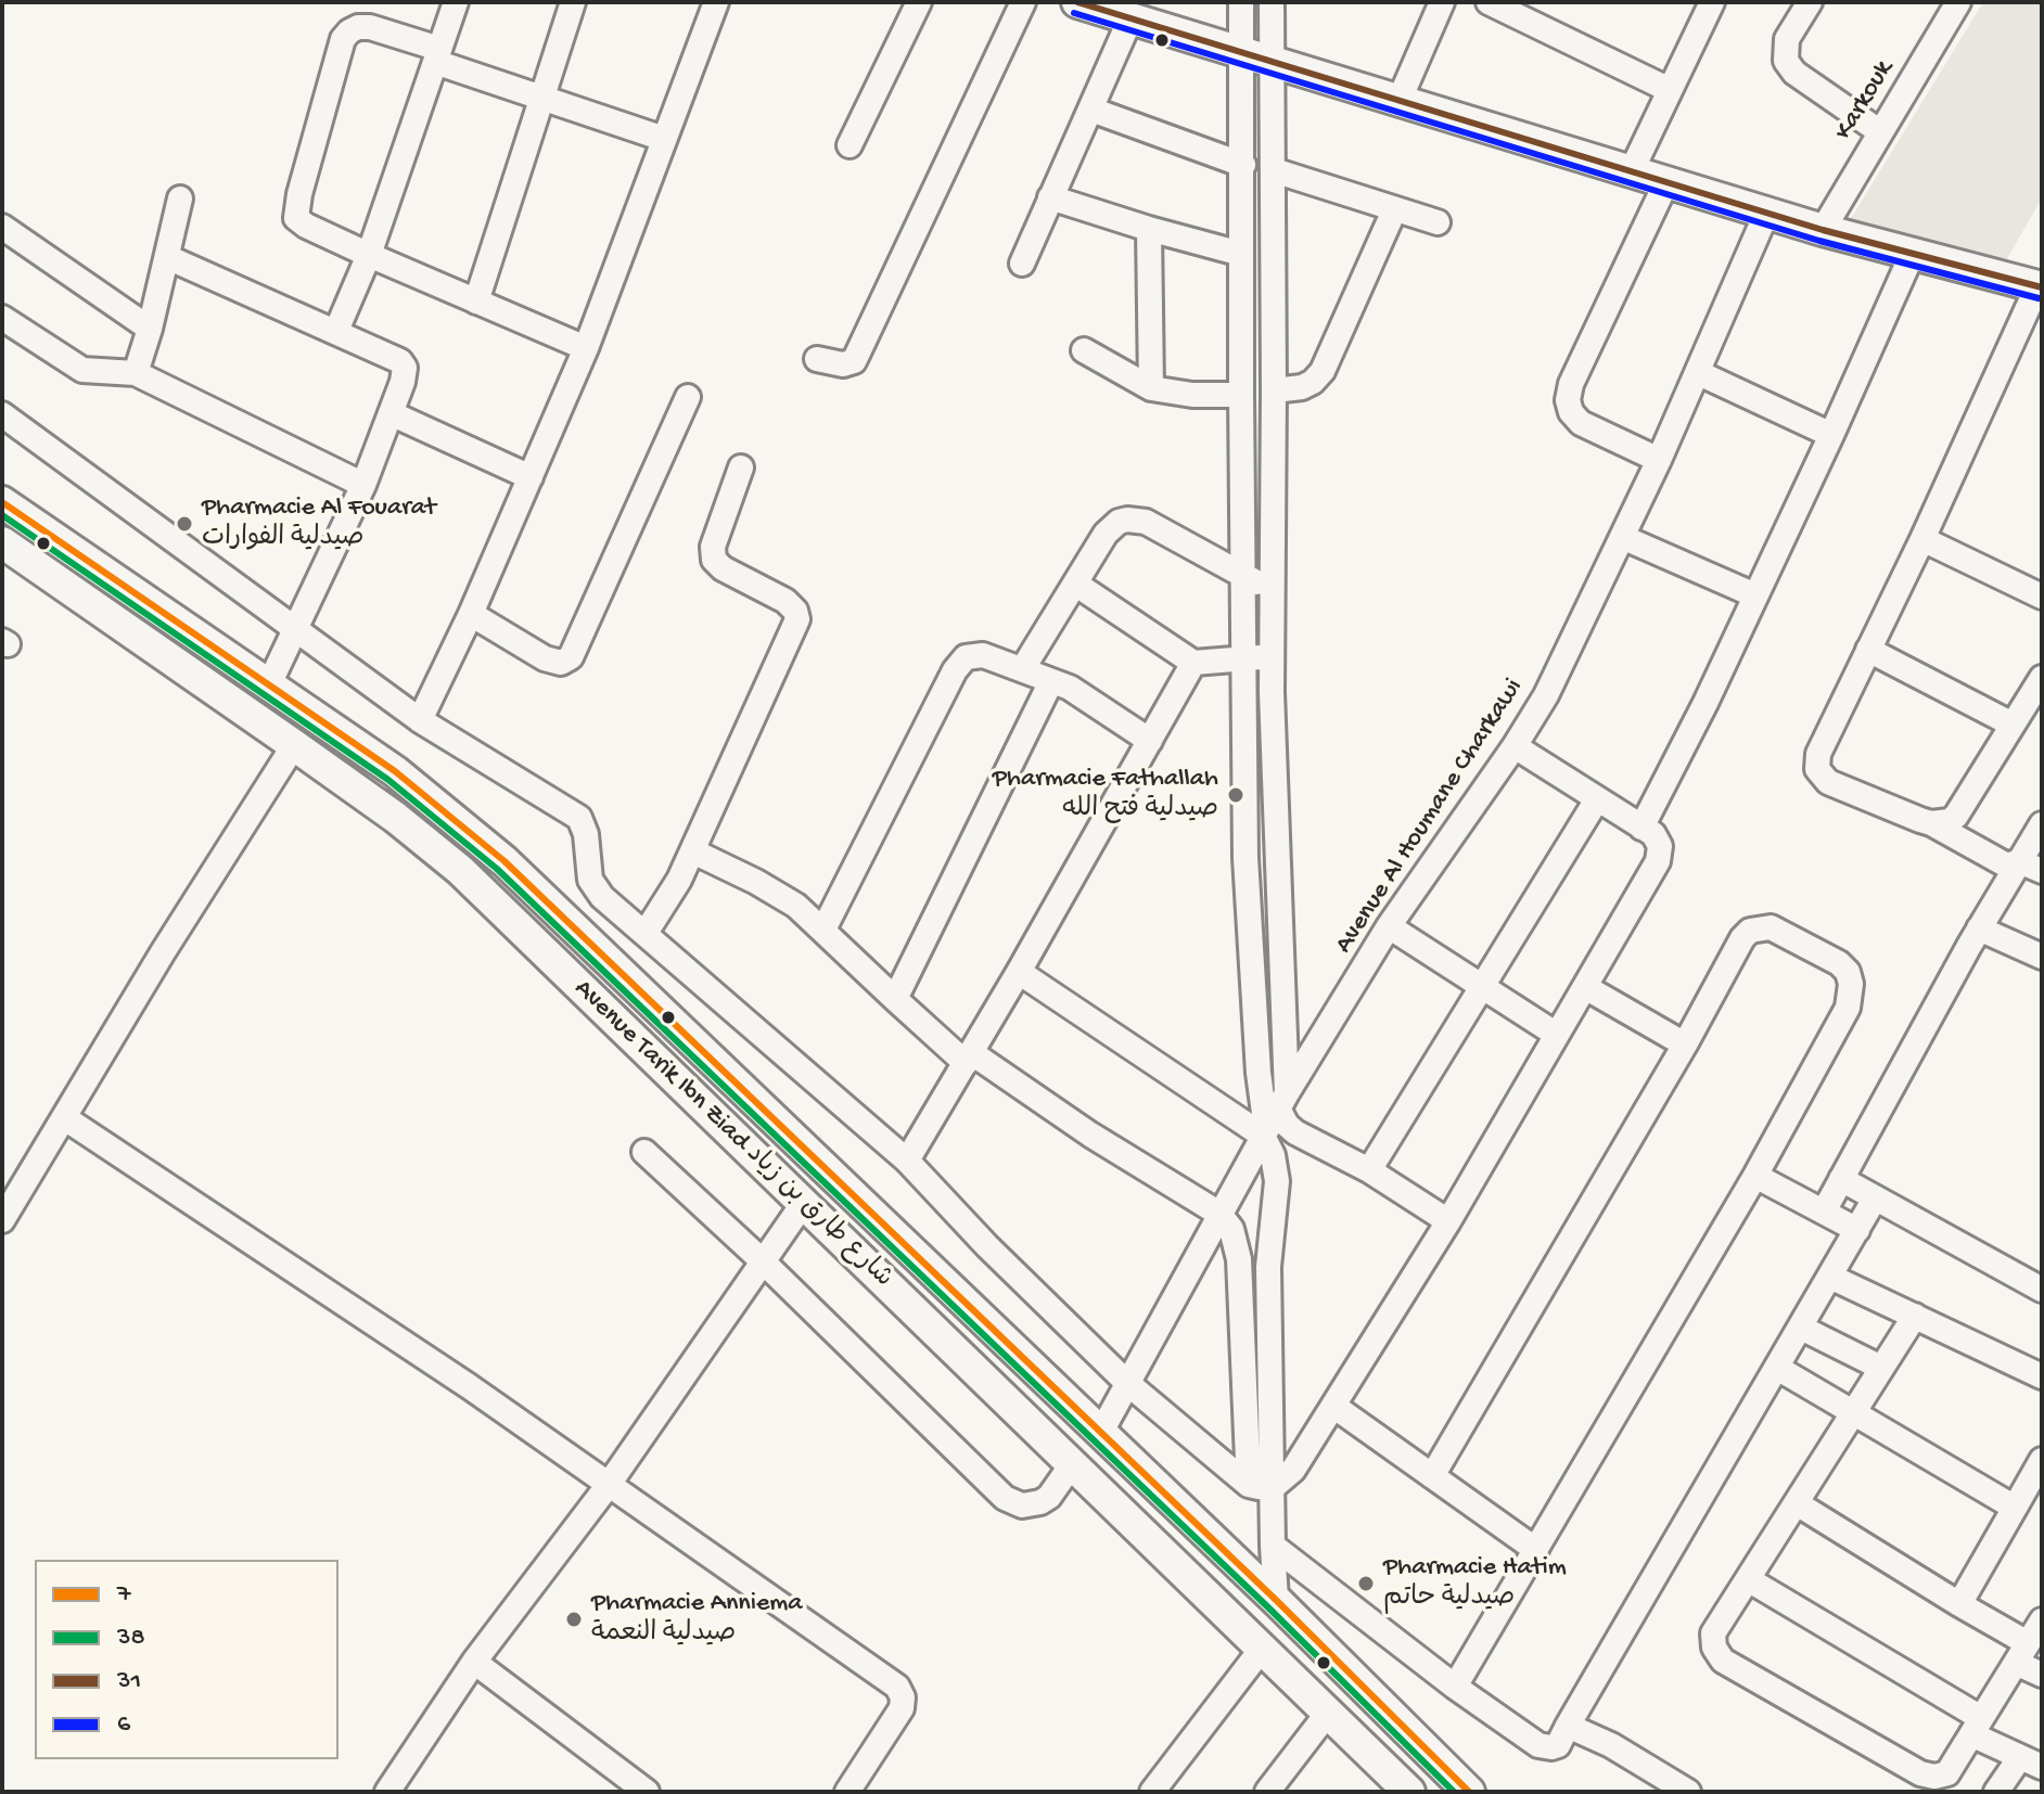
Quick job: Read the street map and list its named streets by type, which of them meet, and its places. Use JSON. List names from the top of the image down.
{
  "streets": {
    "main road": ["Avenue Tarik Ibn Ziad شارع طارق بن زياد"],
    "street": ["Karkouk", "Avenue Al Houmane Charkawi"]
  },
  "crossings": [
    ["Avenue Al Houmane Charkawi", "Avenue Tarik Ibn Ziad شارع طارق بن زياد"]
  ],
  "places": [
    "Pharmacie Al Fouarat صيدلية الفوارات",
    "Pharmacie Fathallah صيدلية فتح الله",
    "Pharmacie Hatim صيدلية حاتم",
    "Pharmacie Anniema صيدلية النعمة"
  ],
  "lines": [
    "transit line 31",
    "transit line 6",
    "transit line 7",
    "transit line 38"
  ],
  "legend": [
    "7",
    "38",
    "31",
    "6"
  ]
}
